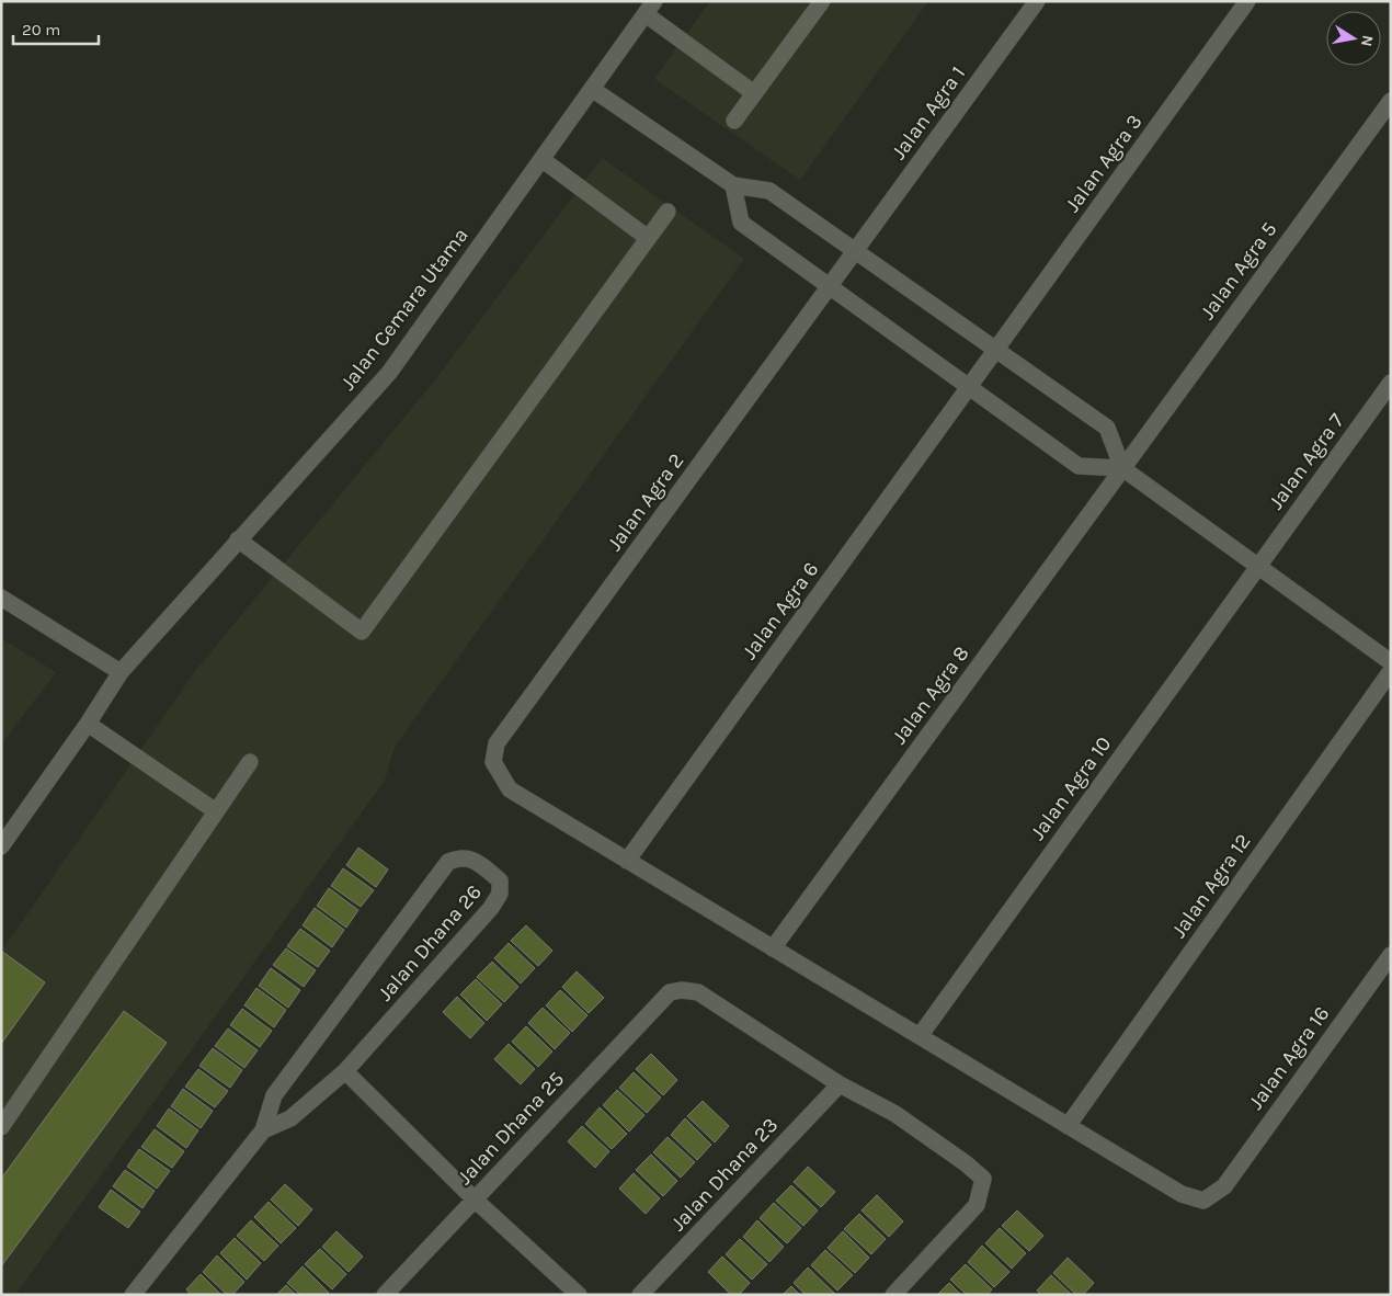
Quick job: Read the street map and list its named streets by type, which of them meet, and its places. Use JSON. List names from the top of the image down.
{
  "streets": {
    "street": [
      "Jalan Agra 1",
      "Jalan Agra 3",
      "Jalan Agra 5",
      "Jalan Cemara Utama",
      "Jalan Agra 7",
      "Jalan Agra 2",
      "Jalan Agra 6",
      "Jalan Agra 8",
      "Jalan Agra 10",
      "Jalan Agra 12",
      "Jalan Dhana 26",
      "Jalan Agra 16",
      "Jalan Dhana 25",
      "Jalan Dhana 23"
    ]
  },
  "crossings": [
    ["Jalan Agra 1", "Jalan Agra 2"],
    ["Jalan Agra 3", "Jalan Agra 6"],
    ["Jalan Agra 5", "Jalan Agra 8"],
    ["Jalan Agra 7", "Jalan Agra 10"],
    ["Jalan Agra 2", "Jalan Agra 6"],
    ["Jalan Agra 12", "Jalan Agra 16"],
    ["Jalan Dhana 25", "Jalan Dhana 23"]
  ],
  "scale_bar": "20 m",
  "north": "right"
}
